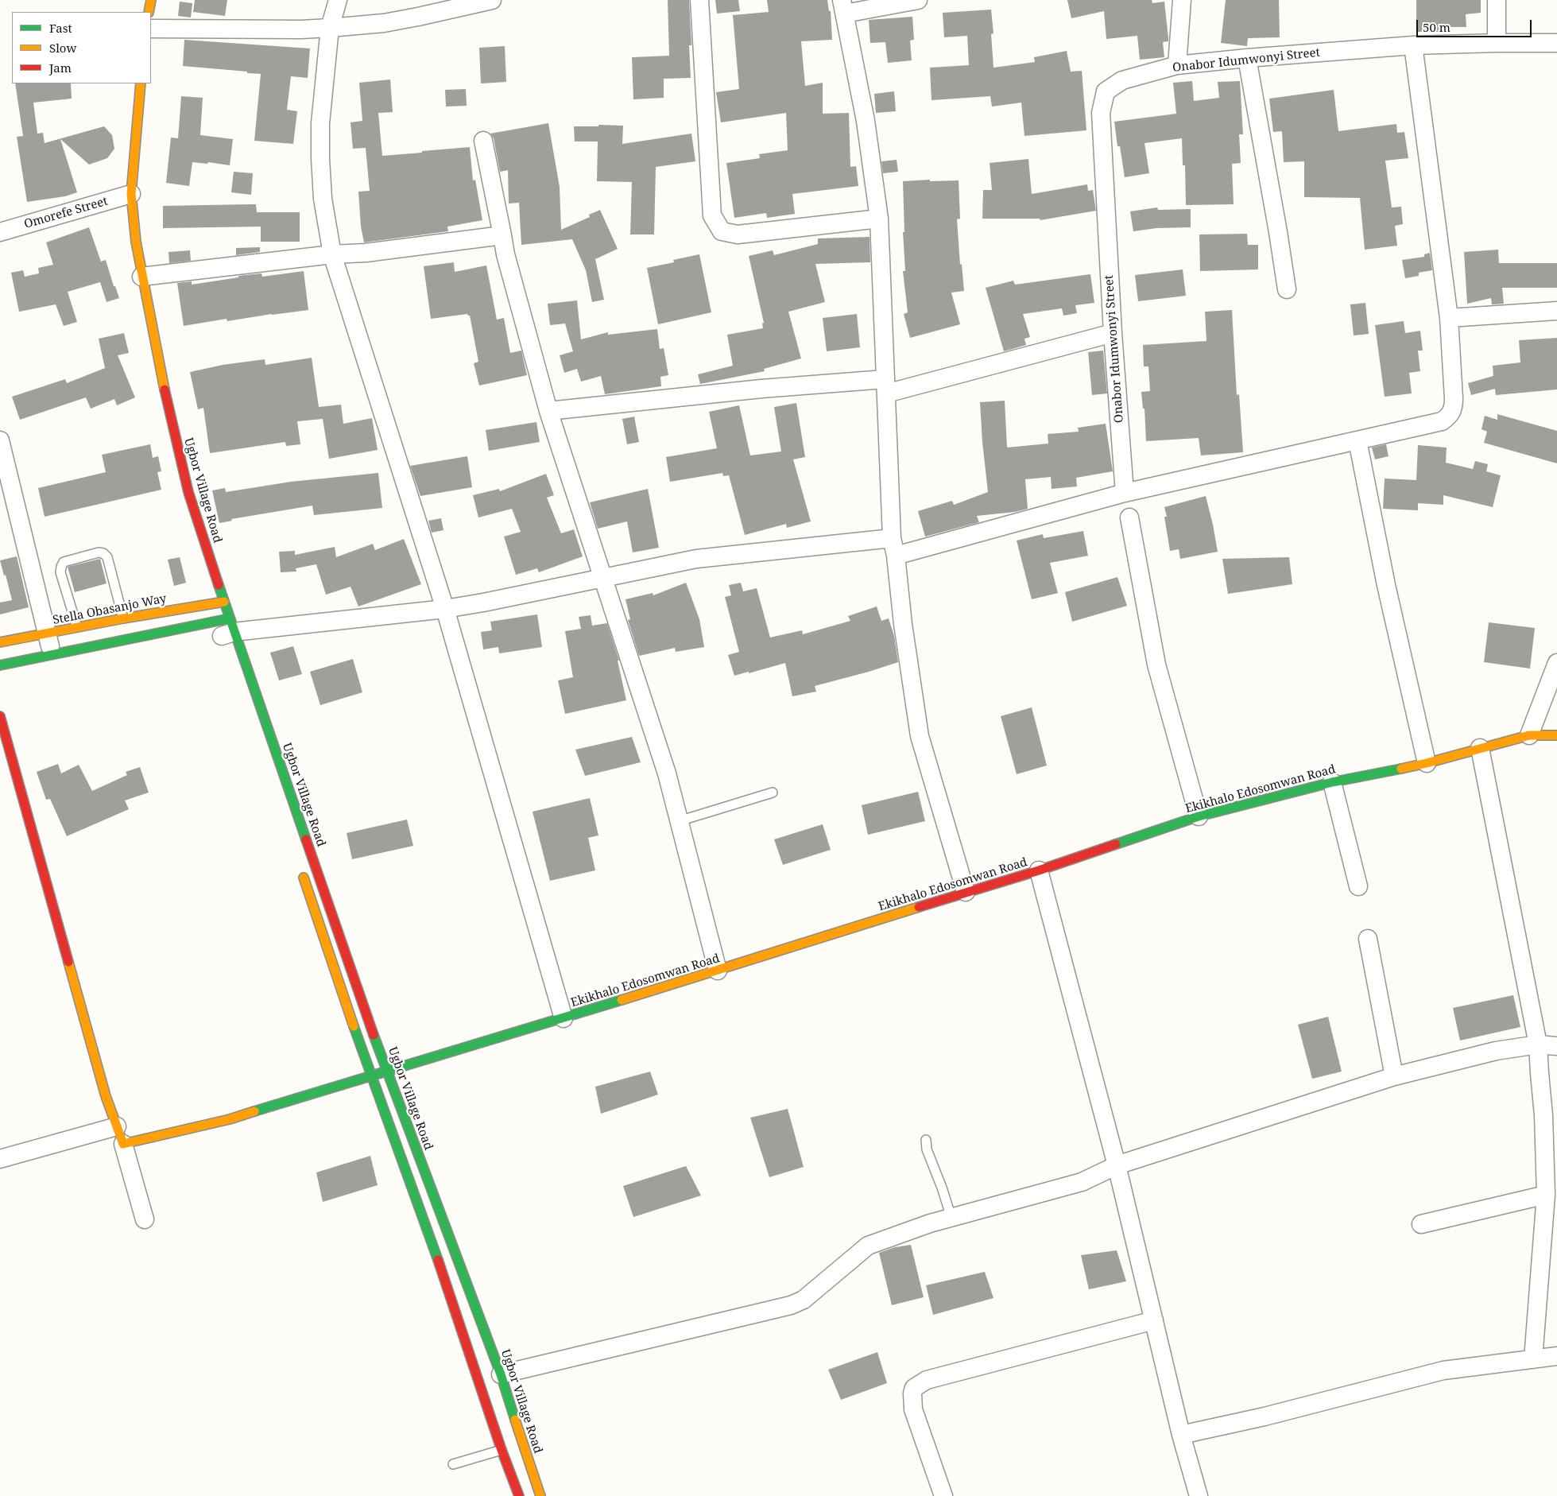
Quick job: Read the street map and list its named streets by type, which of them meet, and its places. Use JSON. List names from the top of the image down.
{
  "streets": {
    "street": [
      "Onabor Idumwonyi Street",
      "Omorefe Street",
      "Ugbor Village Road",
      "Stella Obasanjo Way",
      "Ekikhalo Edosomwan Road"
    ]
  },
  "crossings": [
    ["Omorefe Street", "Ugbor Village Road"],
    ["Ugbor Village Road", "Stella Obasanjo Way"],
    ["Ugbor Village Road", "Ekikhalo Edosomwan Road"]
  ],
  "legend": ["Fast", "Slow", "Jam"],
  "scale_bar": "50 m"
}
